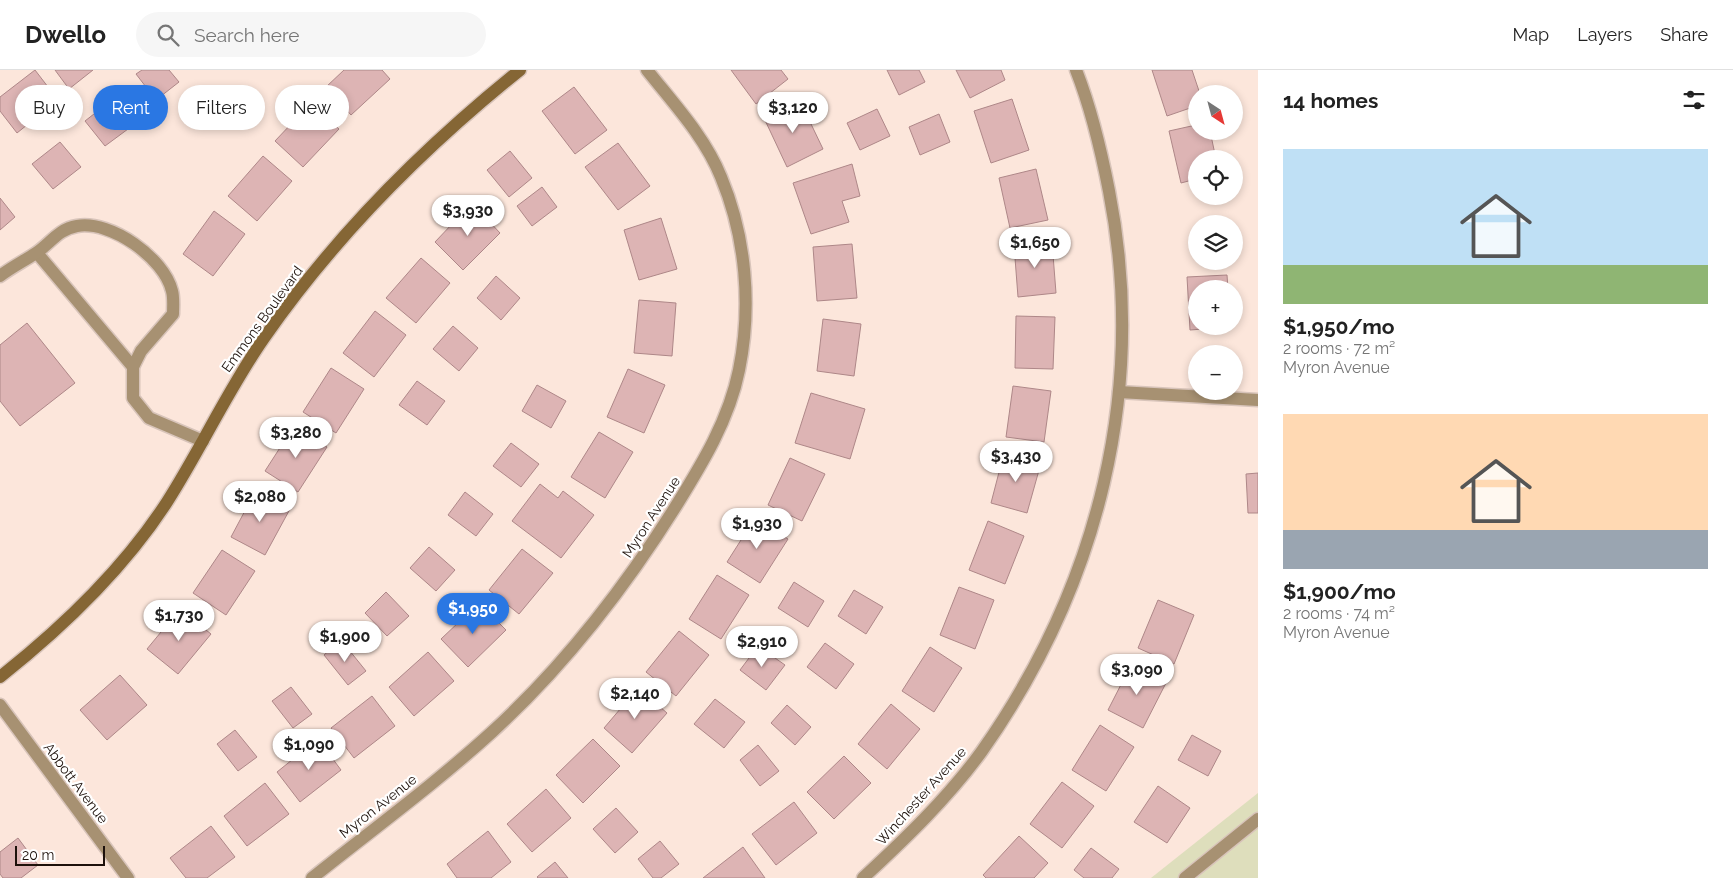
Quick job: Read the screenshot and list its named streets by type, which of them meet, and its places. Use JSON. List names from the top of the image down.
{
  "streets": {
    "street": [
      "Emmons Boulevard",
      "Myron Avenue",
      "Abbott Avenue",
      "Winchester Avenue"
    ]
  },
  "scale_bar": "20 m",
  "north": "bottom right",
  "page": {
    "header": "Dwello",
    "search": "Search here",
    "nav": ["Map", "Layers", "Share"],
    "heading": "14 homes",
    "map_buttons": ["+", "−"],
    "chip": [
      "Buy",
      "Rent",
      "Filters",
      "New"
    ],
    "price": [
      "$3,120",
      "$3,930",
      "$1,650",
      "$3,280",
      "$3,430",
      "$2,080",
      "$1,930",
      "$1,950",
      "$1,730",
      "$1,900",
      "$2,910",
      "$3,090",
      "$2,140",
      "$1,090"
    ],
    "list": [
      {
        "name": "$1,950/mo",
        "note": "2 rooms · 72 m² · Myron Avenue"
      },
      {
        "name": "$1,900/mo",
        "note": "2 rooms · 74 m² · Myron Avenue"
      }
    ],
    "scale": "20 m"
  }
}
